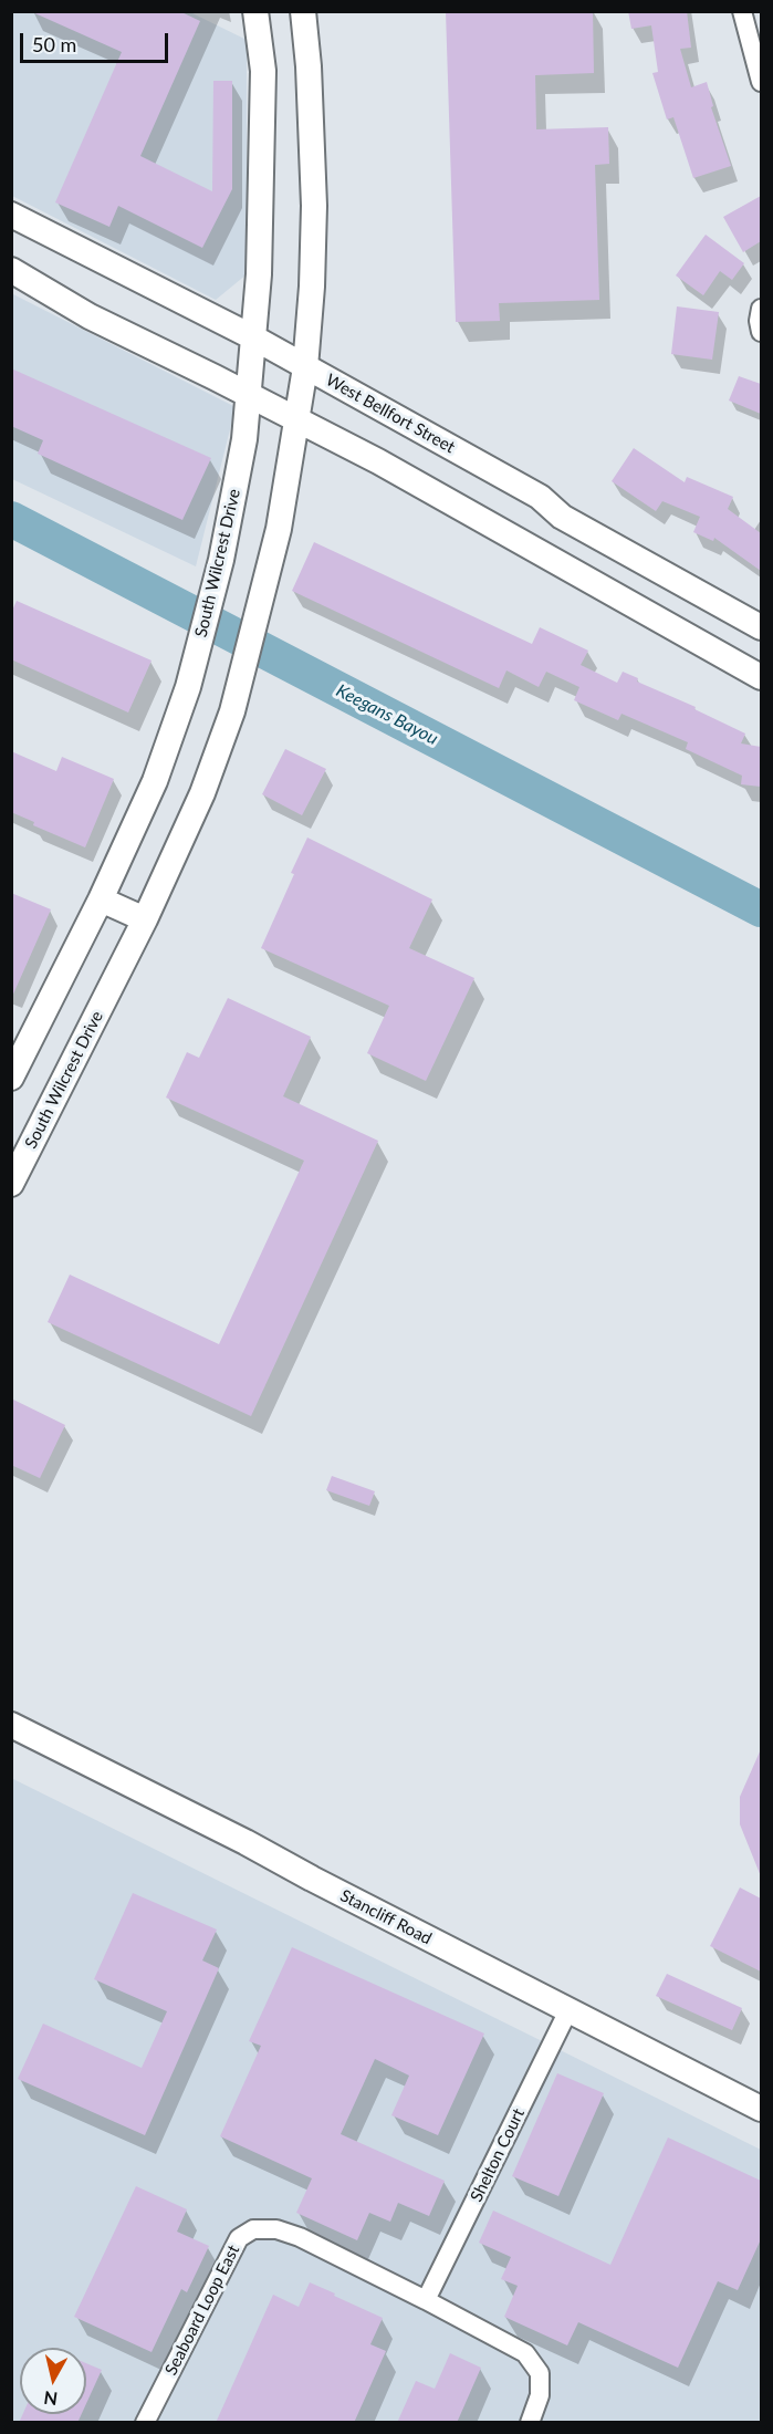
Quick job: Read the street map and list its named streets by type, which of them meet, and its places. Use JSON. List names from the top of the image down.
{
  "streets": {
    "main road": ["West Bellfort Street", "South Wilcrest Drive", "Stancliff Road"],
    "street": ["Shelton Court", "Seaboard Loop East"]
  },
  "crossings": [
    ["West Bellfort Street", "South Wilcrest Drive"],
    ["Stancliff Road", "Shelton Court"],
    ["Shelton Court", "Seaboard Loop East"]
  ],
  "water": ["Keegans Bayou"],
  "scale_bar": "50 m",
  "north": "bottom"
}
